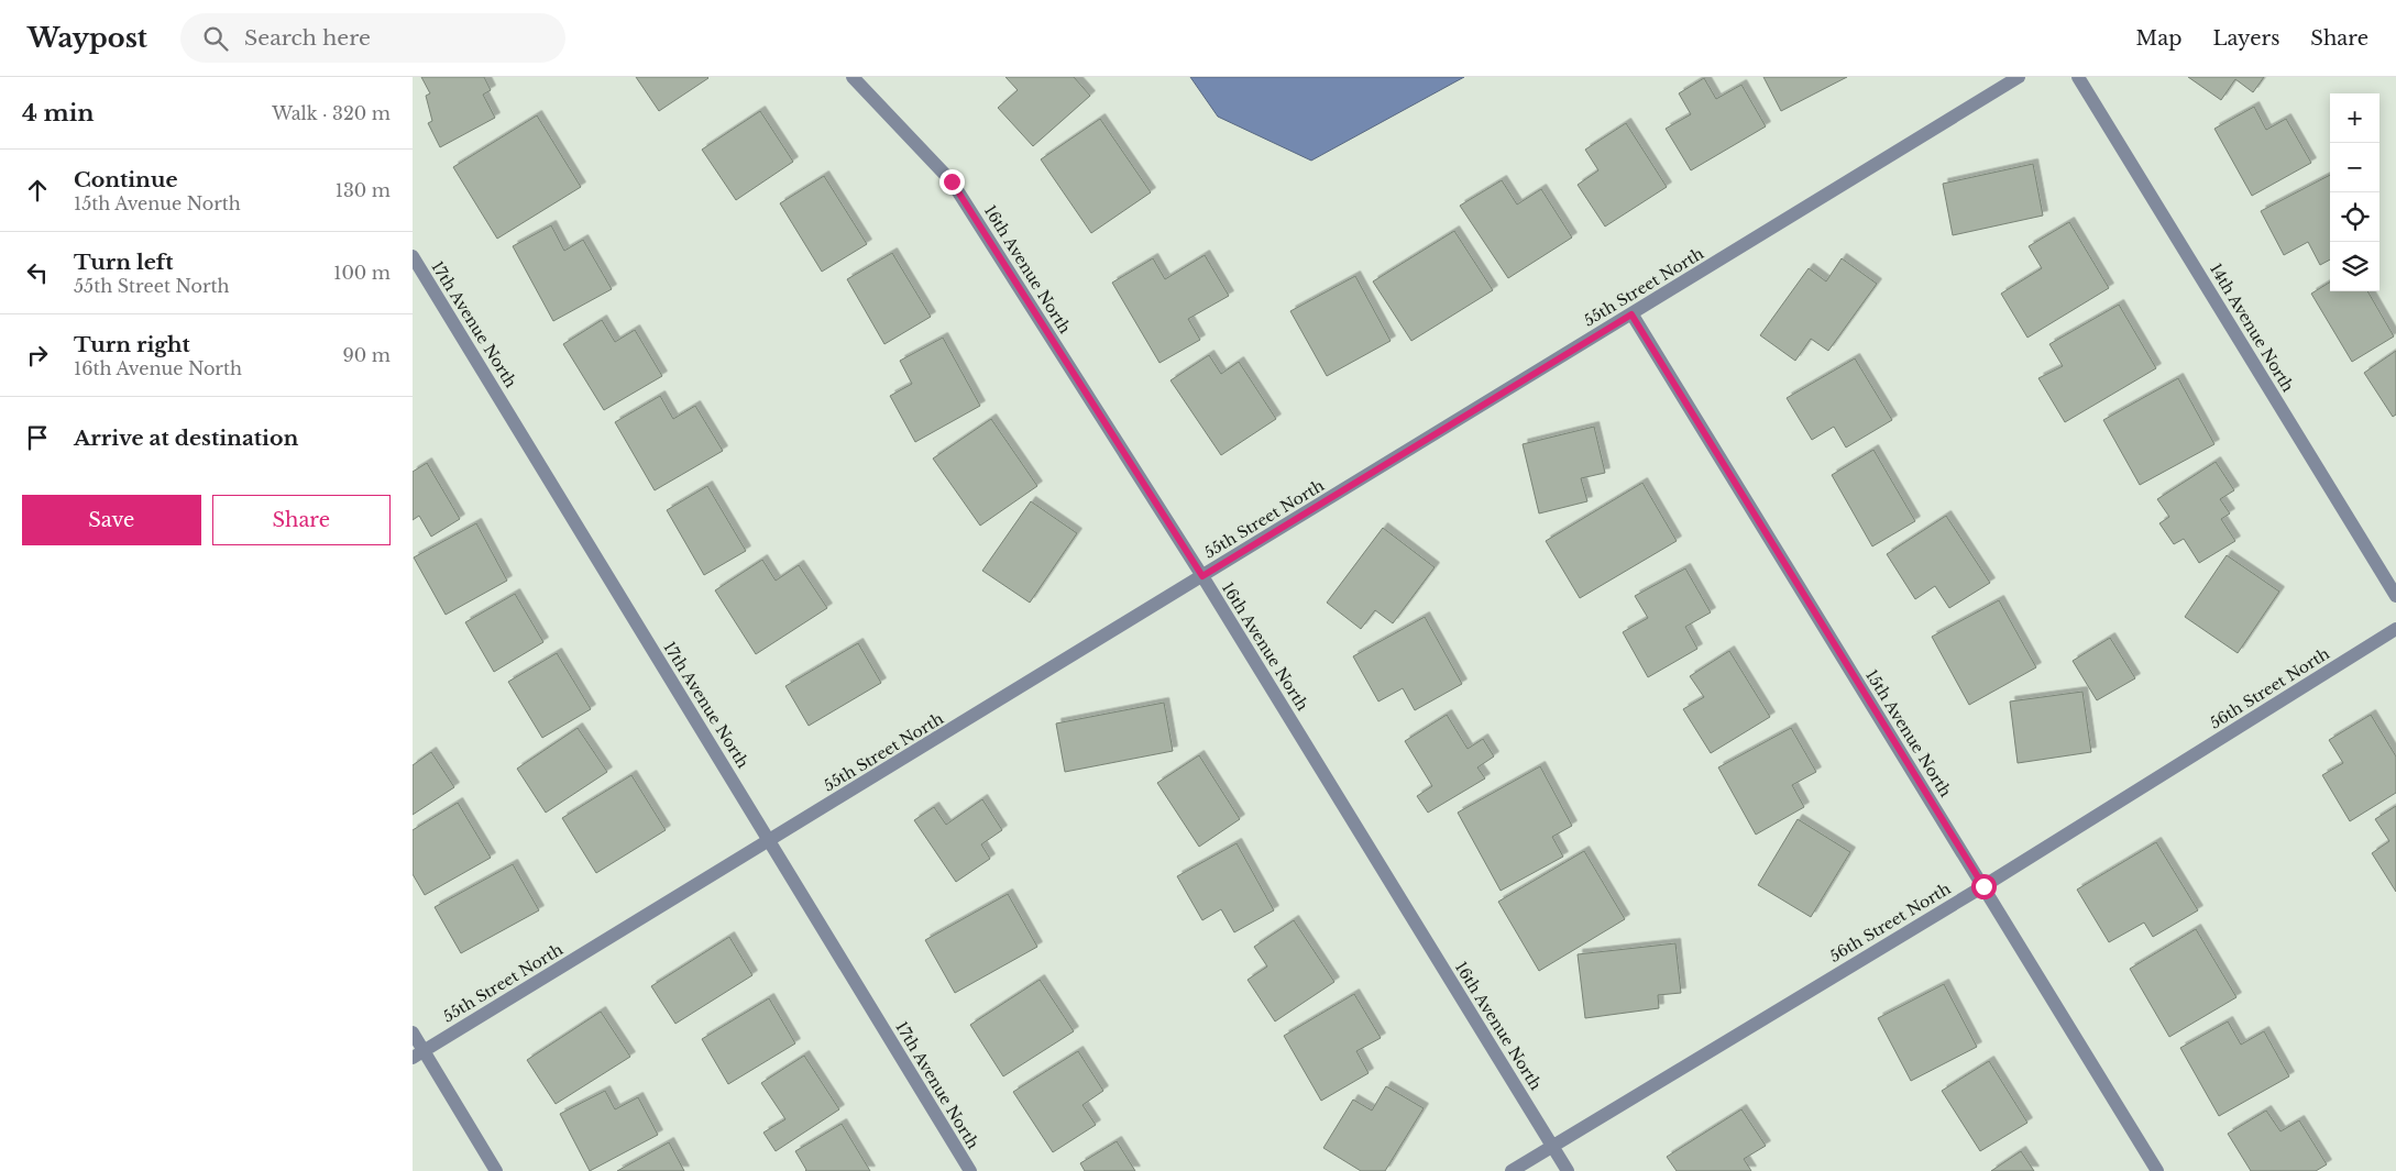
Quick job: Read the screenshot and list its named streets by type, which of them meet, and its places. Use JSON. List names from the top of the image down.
{
  "streets": {
    "street": [
      "16th Avenue North",
      "55th Street North",
      "17th Avenue North",
      "14th Avenue North",
      "56th Street North",
      "15th Avenue North"
    ]
  },
  "crossings": [
    ["16th Avenue North", "55th Street North"],
    ["16th Avenue North", "56th Street North"],
    ["55th Street North", "17th Avenue North"],
    ["55th Street North", "15th Avenue North"],
    ["56th Street North", "15th Avenue North"]
  ],
  "page": {
    "header": "Waypost",
    "search": "Search here",
    "nav": ["Map", "Layers", "Share"],
    "heading": ["4 min", "Walk · 320 m"],
    "map_buttons": ["+", "−"],
    "list": [
      ["Continue", "15th Avenue North", "130 m"],
      ["Turn left", "55th Street North", "100 m"],
      ["Turn right", "16th Avenue North", "90 m"],
      "Arrive at destination"
    ],
    "buttons": ["Save", "Share"]
  }
}
